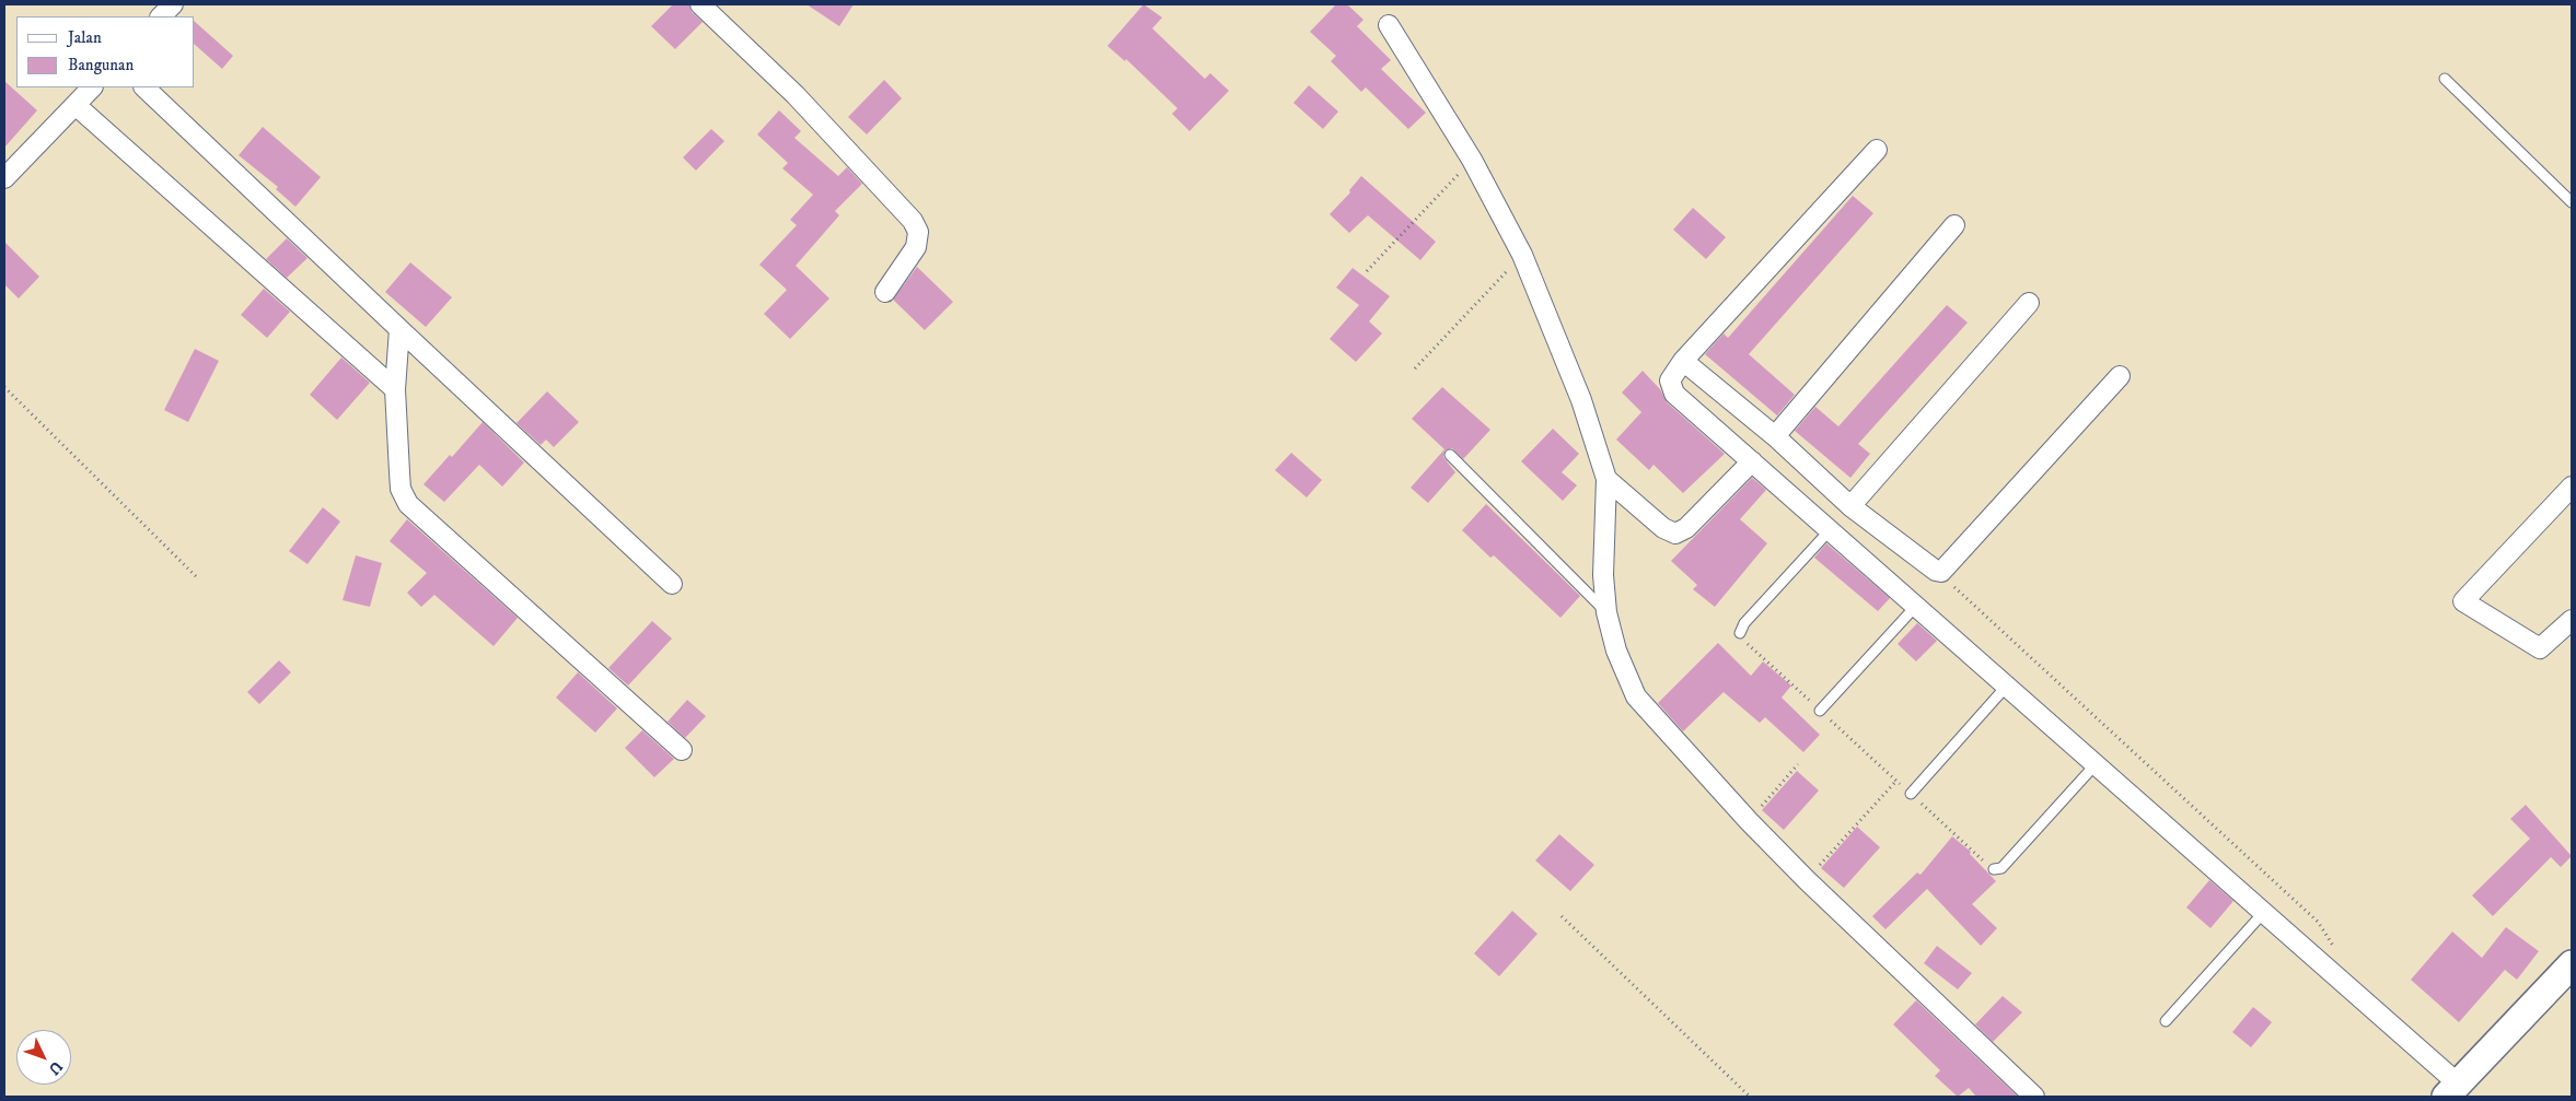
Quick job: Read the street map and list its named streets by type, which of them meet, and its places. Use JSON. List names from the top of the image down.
{
  "legend": ["Jalan", "Bangunan"],
  "north": "bottom right"
}
